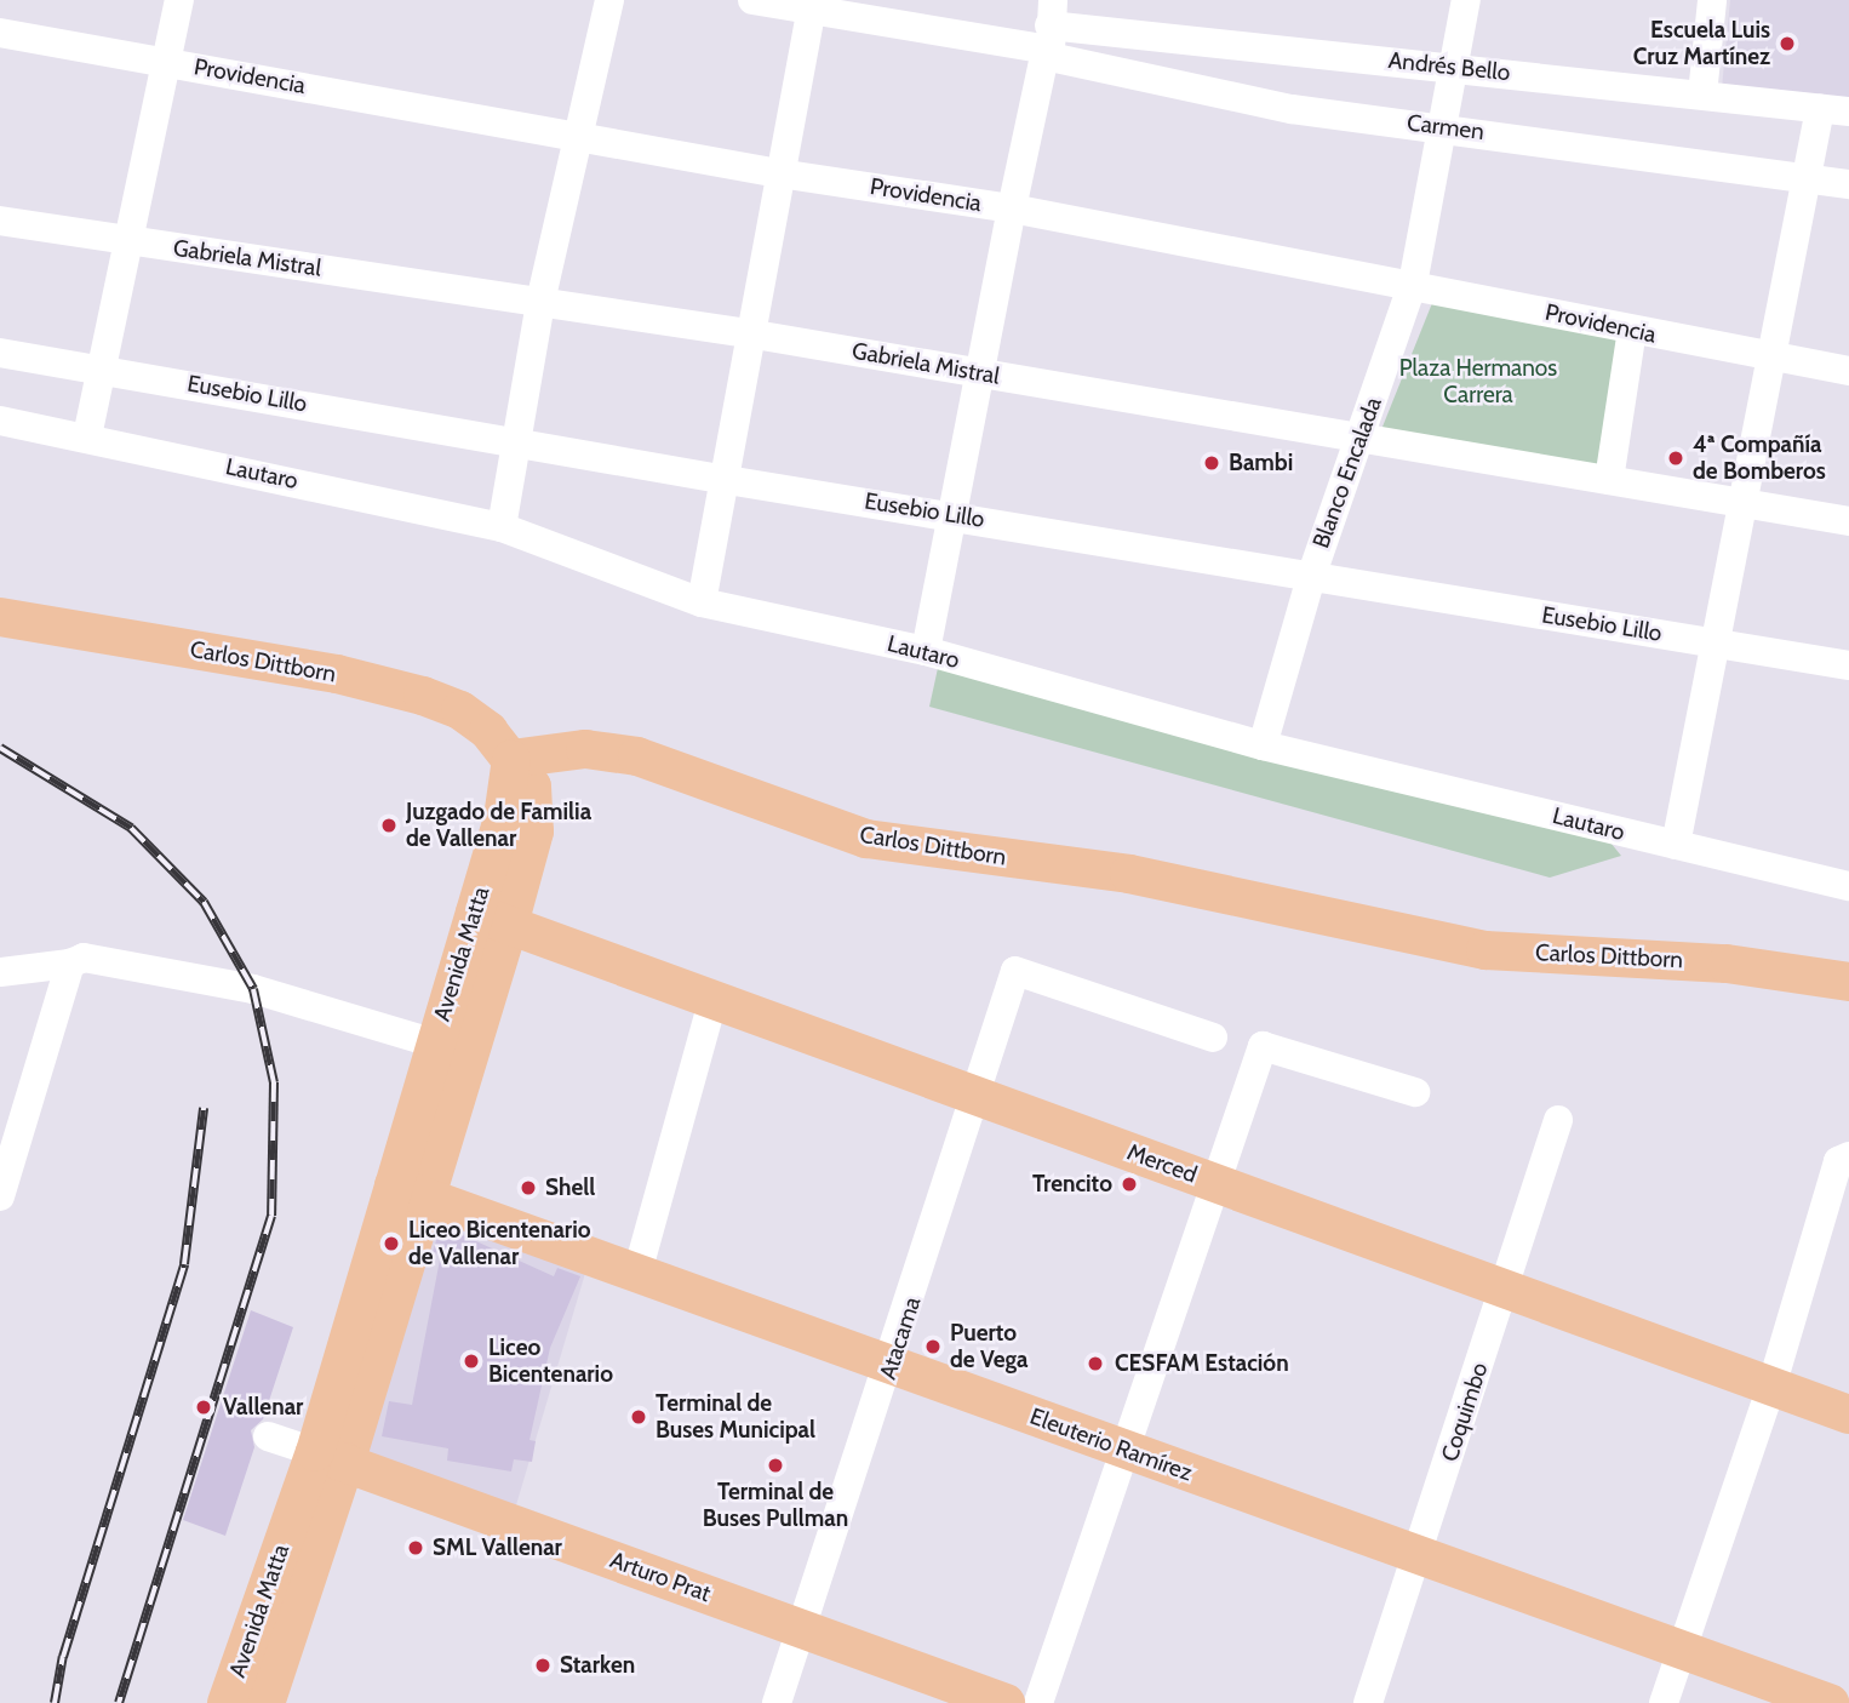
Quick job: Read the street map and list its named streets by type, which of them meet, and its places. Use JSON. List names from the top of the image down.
{
  "streets": {
    "main road": [
      "Carlos Dittborn",
      "Avenida Matta",
      "Merced",
      "Eleuterio Ramírez",
      "Arturo Prat"
    ],
    "street": [
      "Andrés Bello",
      "Providencia",
      "Carmen",
      "Gabriela Mistral",
      "Eusebio Lillo",
      "Blanco Encalada",
      "Lautaro",
      "Atacama",
      "Coquimbo"
    ]
  },
  "crossings": [
    ["Andrés Bello", "Carmen"],
    ["Andrés Bello", "Blanco Encalada"],
    ["Providencia", "Blanco Encalada"],
    ["Carmen", "Blanco Encalada"],
    ["Gabriela Mistral", "Blanco Encalada"],
    ["Eusebio Lillo", "Blanco Encalada"],
    ["Blanco Encalada", "Lautaro"],
    ["Carlos Dittborn", "Avenida Matta"],
    ["Avenida Matta", "Merced"],
    ["Avenida Matta", "Eleuterio Ramírez"],
    ["Avenida Matta", "Arturo Prat"],
    ["Merced", "Atacama"],
    ["Merced", "Coquimbo"],
    ["Atacama", "Eleuterio Ramírez"],
    ["Atacama", "Arturo Prat"],
    ["Coquimbo", "Eleuterio Ramírez"]
  ],
  "parks": ["Plaza Hermanos Carrera"],
  "places": [
    "Escuela Luis Cruz Martínez",
    "4ª Compañía de Bomberos",
    "Bambi",
    "Juzgado de Familia de Vallenar",
    "Trencito",
    "Shell",
    "Liceo Bicentenario de Vallenar",
    "Puerto de Vega",
    "Liceo Bicentenario",
    "CESFAM Estación",
    "Vallenar",
    "Terminal de Buses Municipal",
    "Terminal de Buses Pullman",
    "SML Vallenar",
    "Starken"
  ]
}
